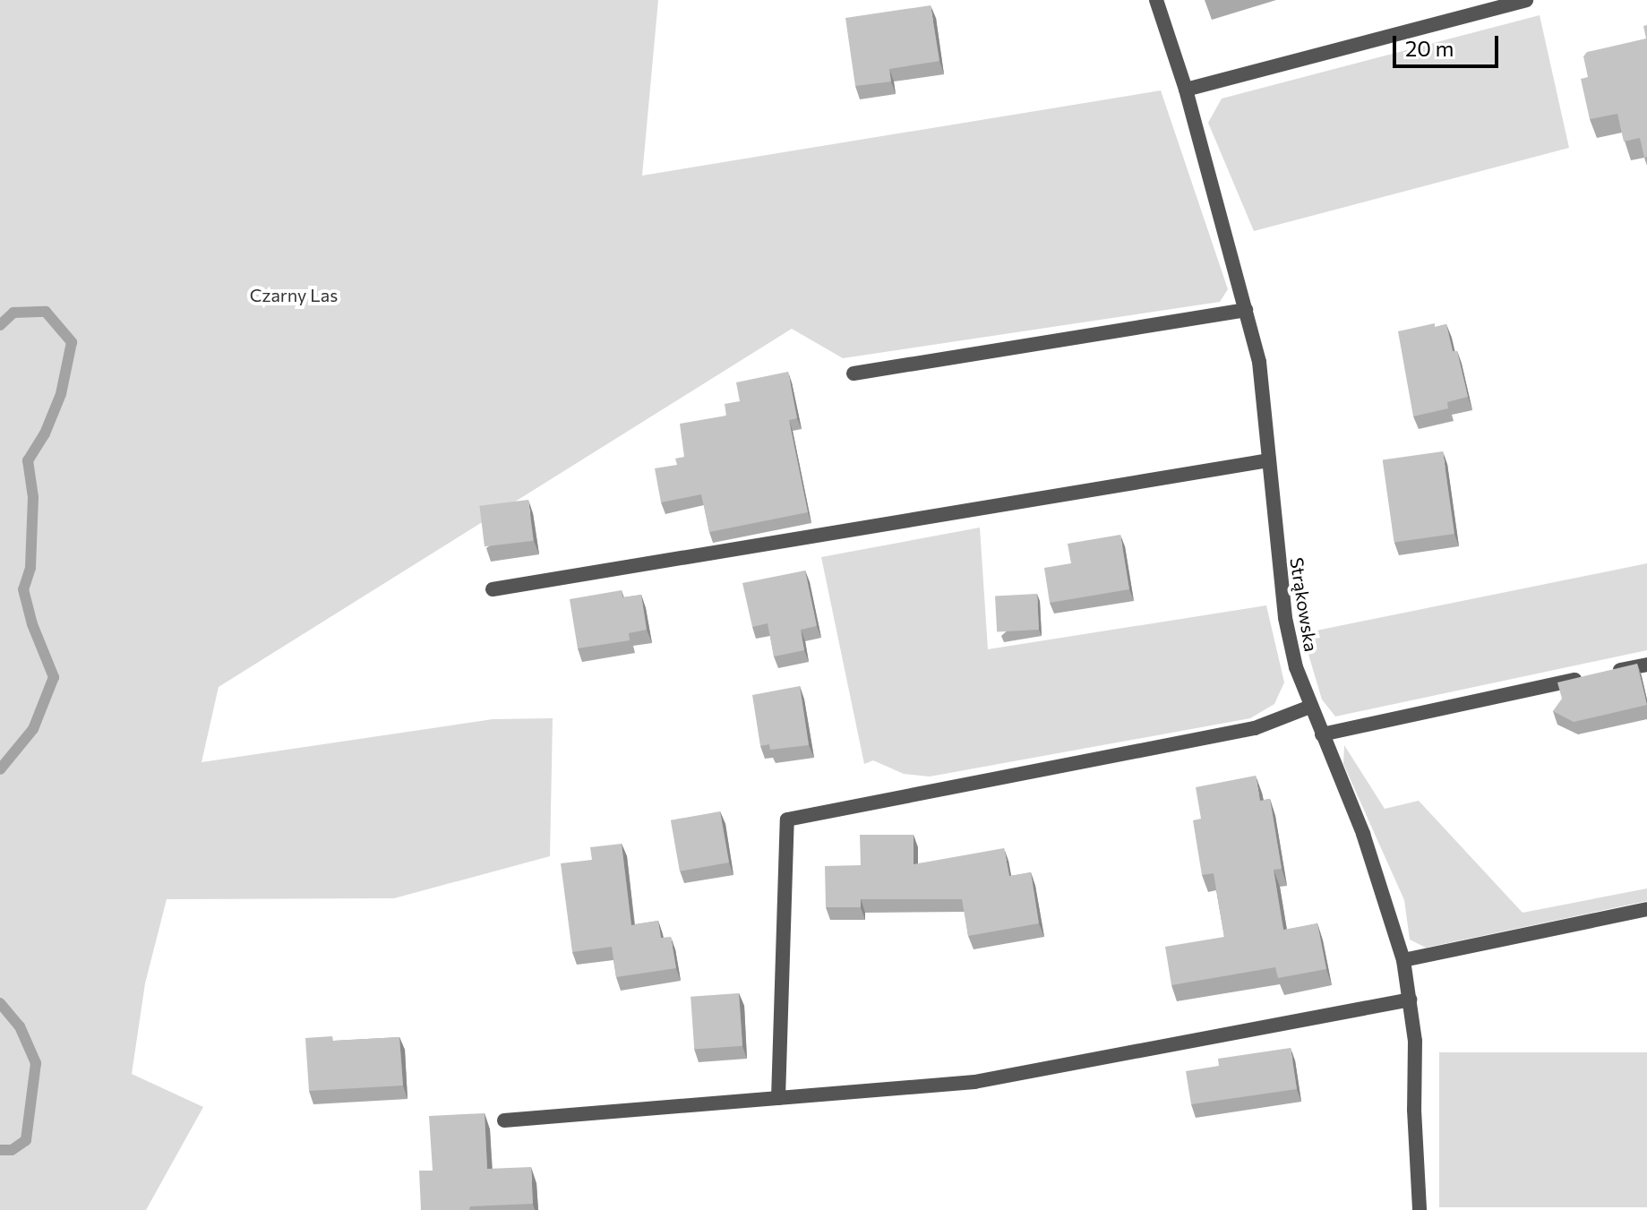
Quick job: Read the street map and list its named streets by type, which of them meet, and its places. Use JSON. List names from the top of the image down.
{
  "streets": {
    "street": ["Strąkowska"]
  },
  "parks": ["Czarny Las"],
  "scale_bar": "20 m"
}
